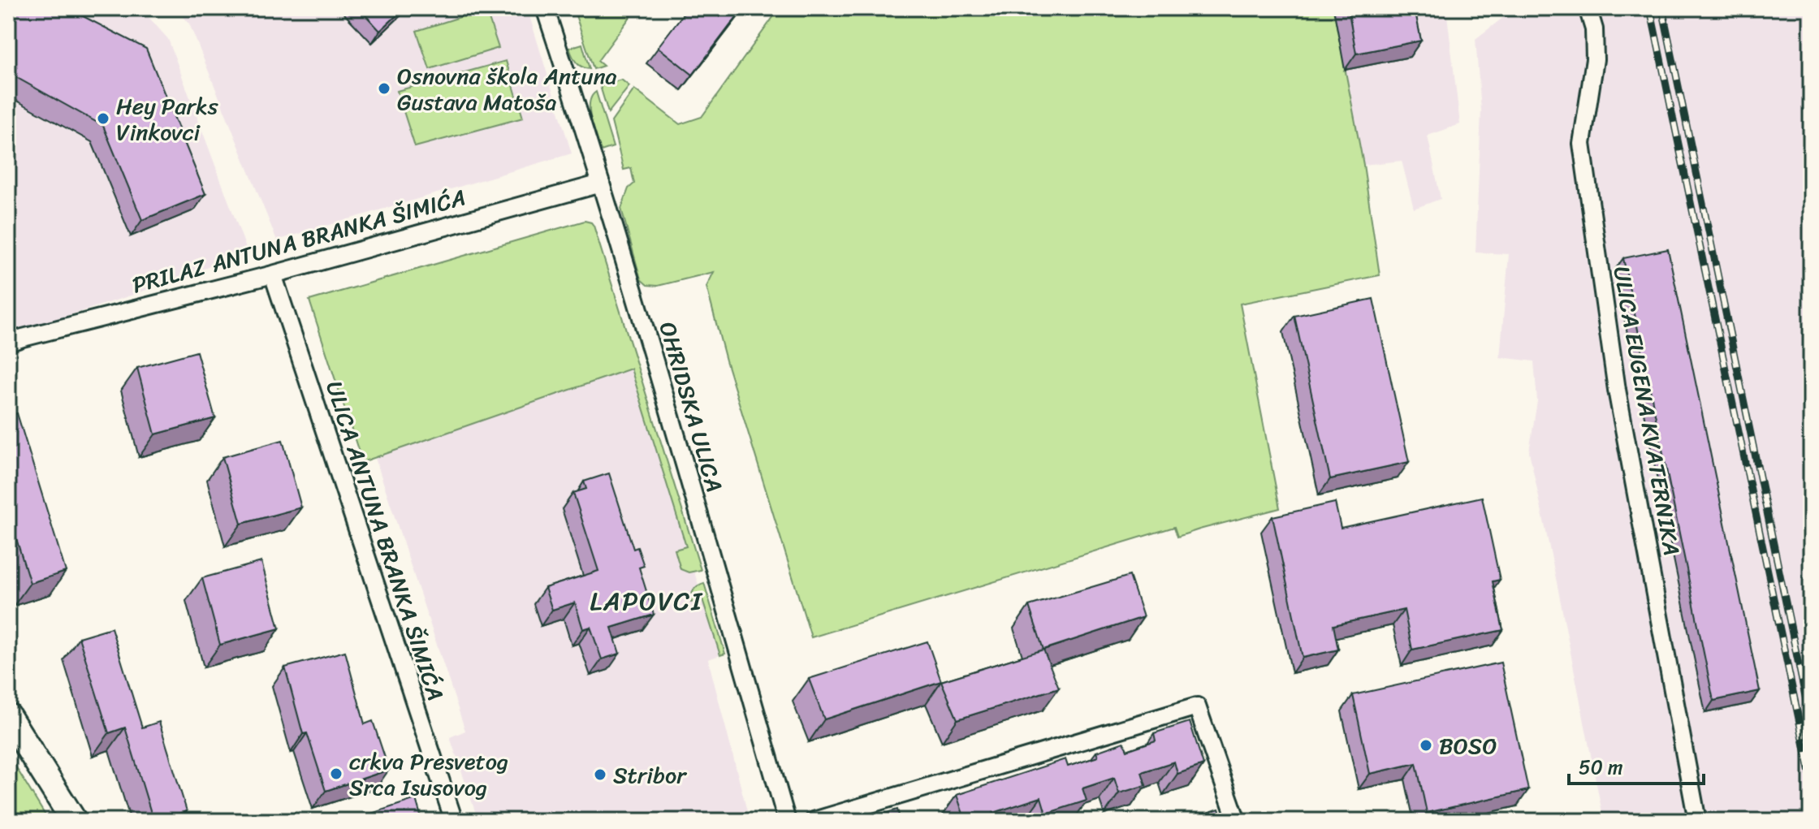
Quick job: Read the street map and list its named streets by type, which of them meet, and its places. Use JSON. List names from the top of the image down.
{
  "streets": {
    "street": [
      "PRILAZ ANTUNA BRANKA ŠIMIĆA",
      "OHRIDSKA ULICA",
      "ULICA EUGENA KVATERNIKA",
      "ULICA ANTUNA BRANKA ŠIMIĆA"
    ]
  },
  "crossings": [
    ["PRILAZ ANTUNA BRANKA ŠIMIĆA", "OHRIDSKA ULICA"],
    ["PRILAZ ANTUNA BRANKA ŠIMIĆA", "ULICA ANTUNA BRANKA ŠIMIĆA"]
  ],
  "districts": ["LAPOVCI"],
  "places": [
    "Osnovna škola Antuna Gustava Matoša",
    "Hey Parks Vinkovci",
    "BOSO",
    "crkva Presvetog Srca Isusovog",
    "Stribor"
  ],
  "scale_bar": "50 m"
}
